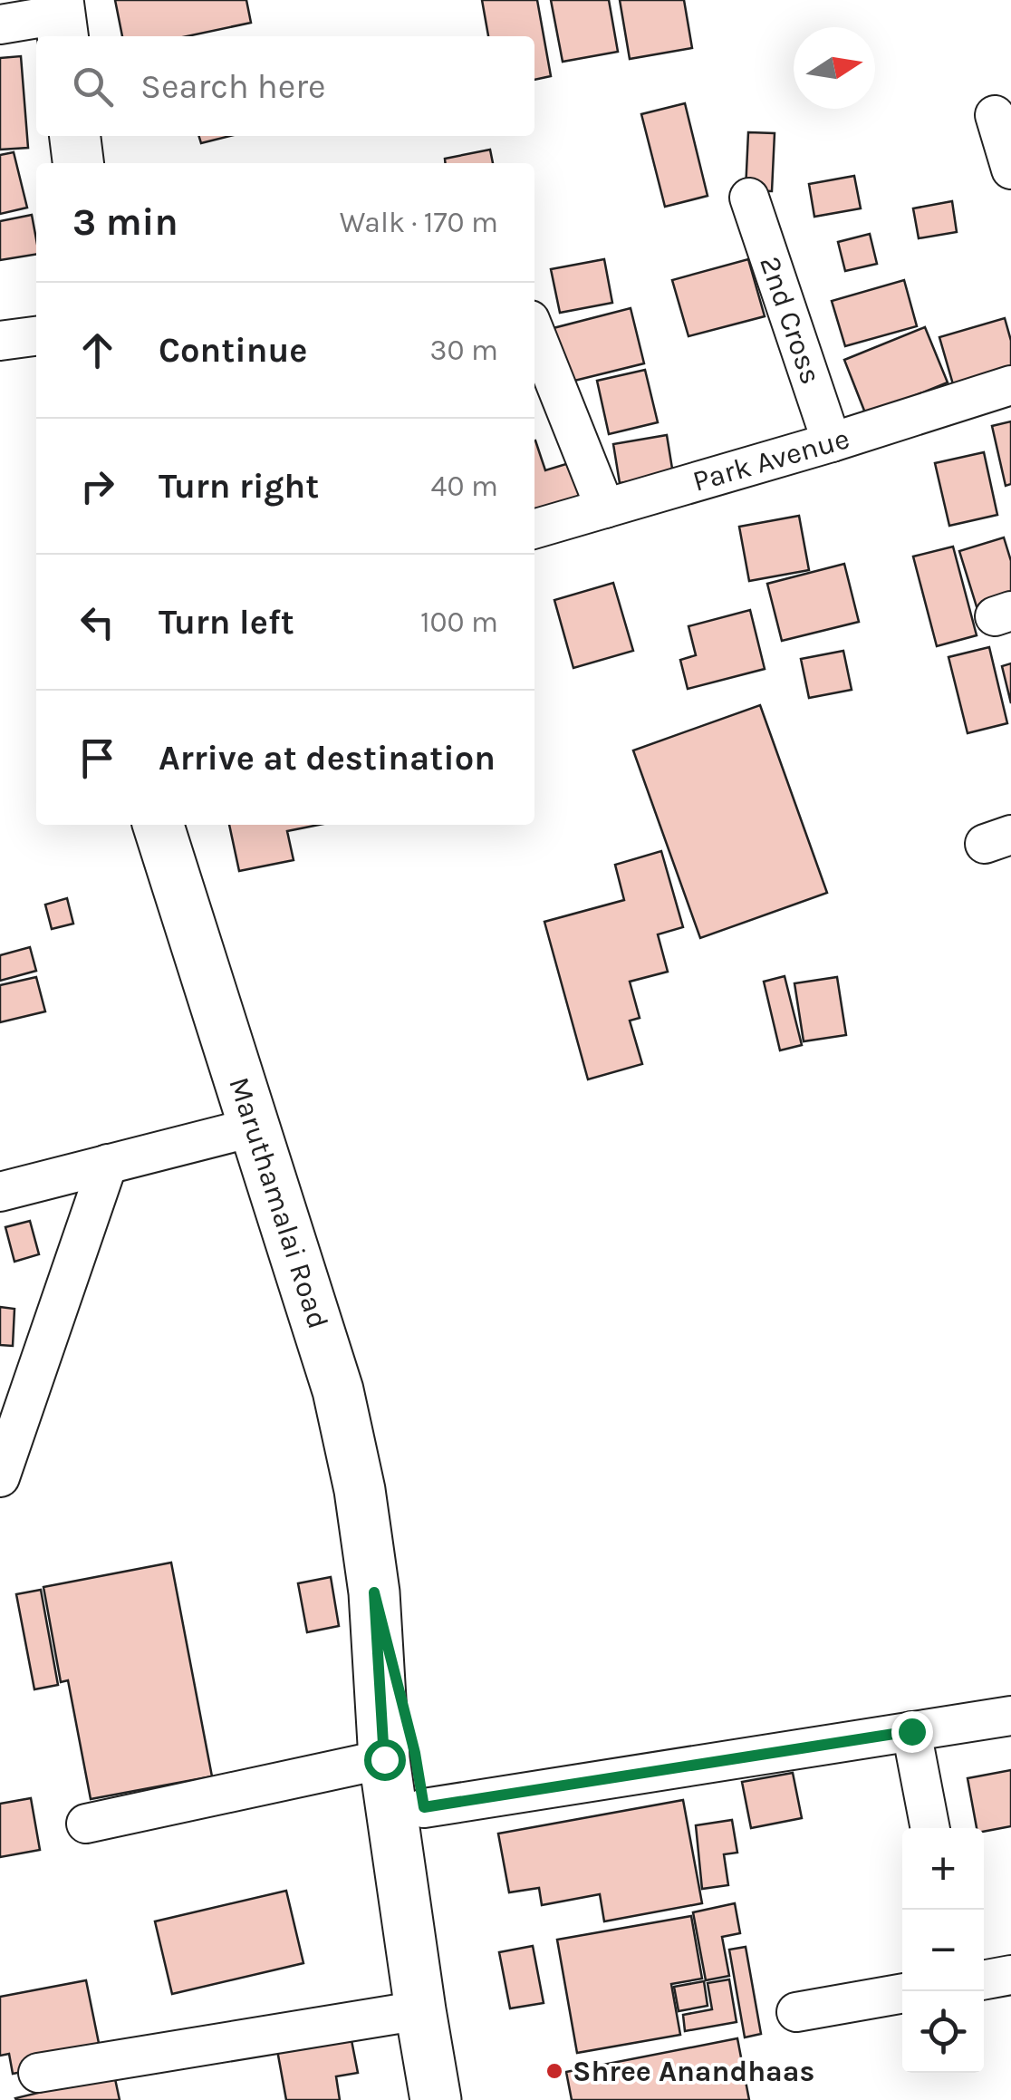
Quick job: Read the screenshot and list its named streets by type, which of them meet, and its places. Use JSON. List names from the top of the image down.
{
  "streets": {
    "main road": ["Maruthamalai Road"],
    "street": ["2nd Cross", "Park Avenue"]
  },
  "crossings": [
    ["2nd Cross", "Park Avenue"]
  ],
  "places": ["Shree Anandhaas"],
  "north": "right",
  "page": {
    "search": "Search here",
    "heading": ["3 min", "Walk · 170 m"],
    "list": [
      ["Continue", "30 m"],
      ["Turn right", "40 m"],
      ["Turn left", "100 m"],
      "Arrive at destination"
    ],
    "map_buttons": ["+", "−"]
  }
}
